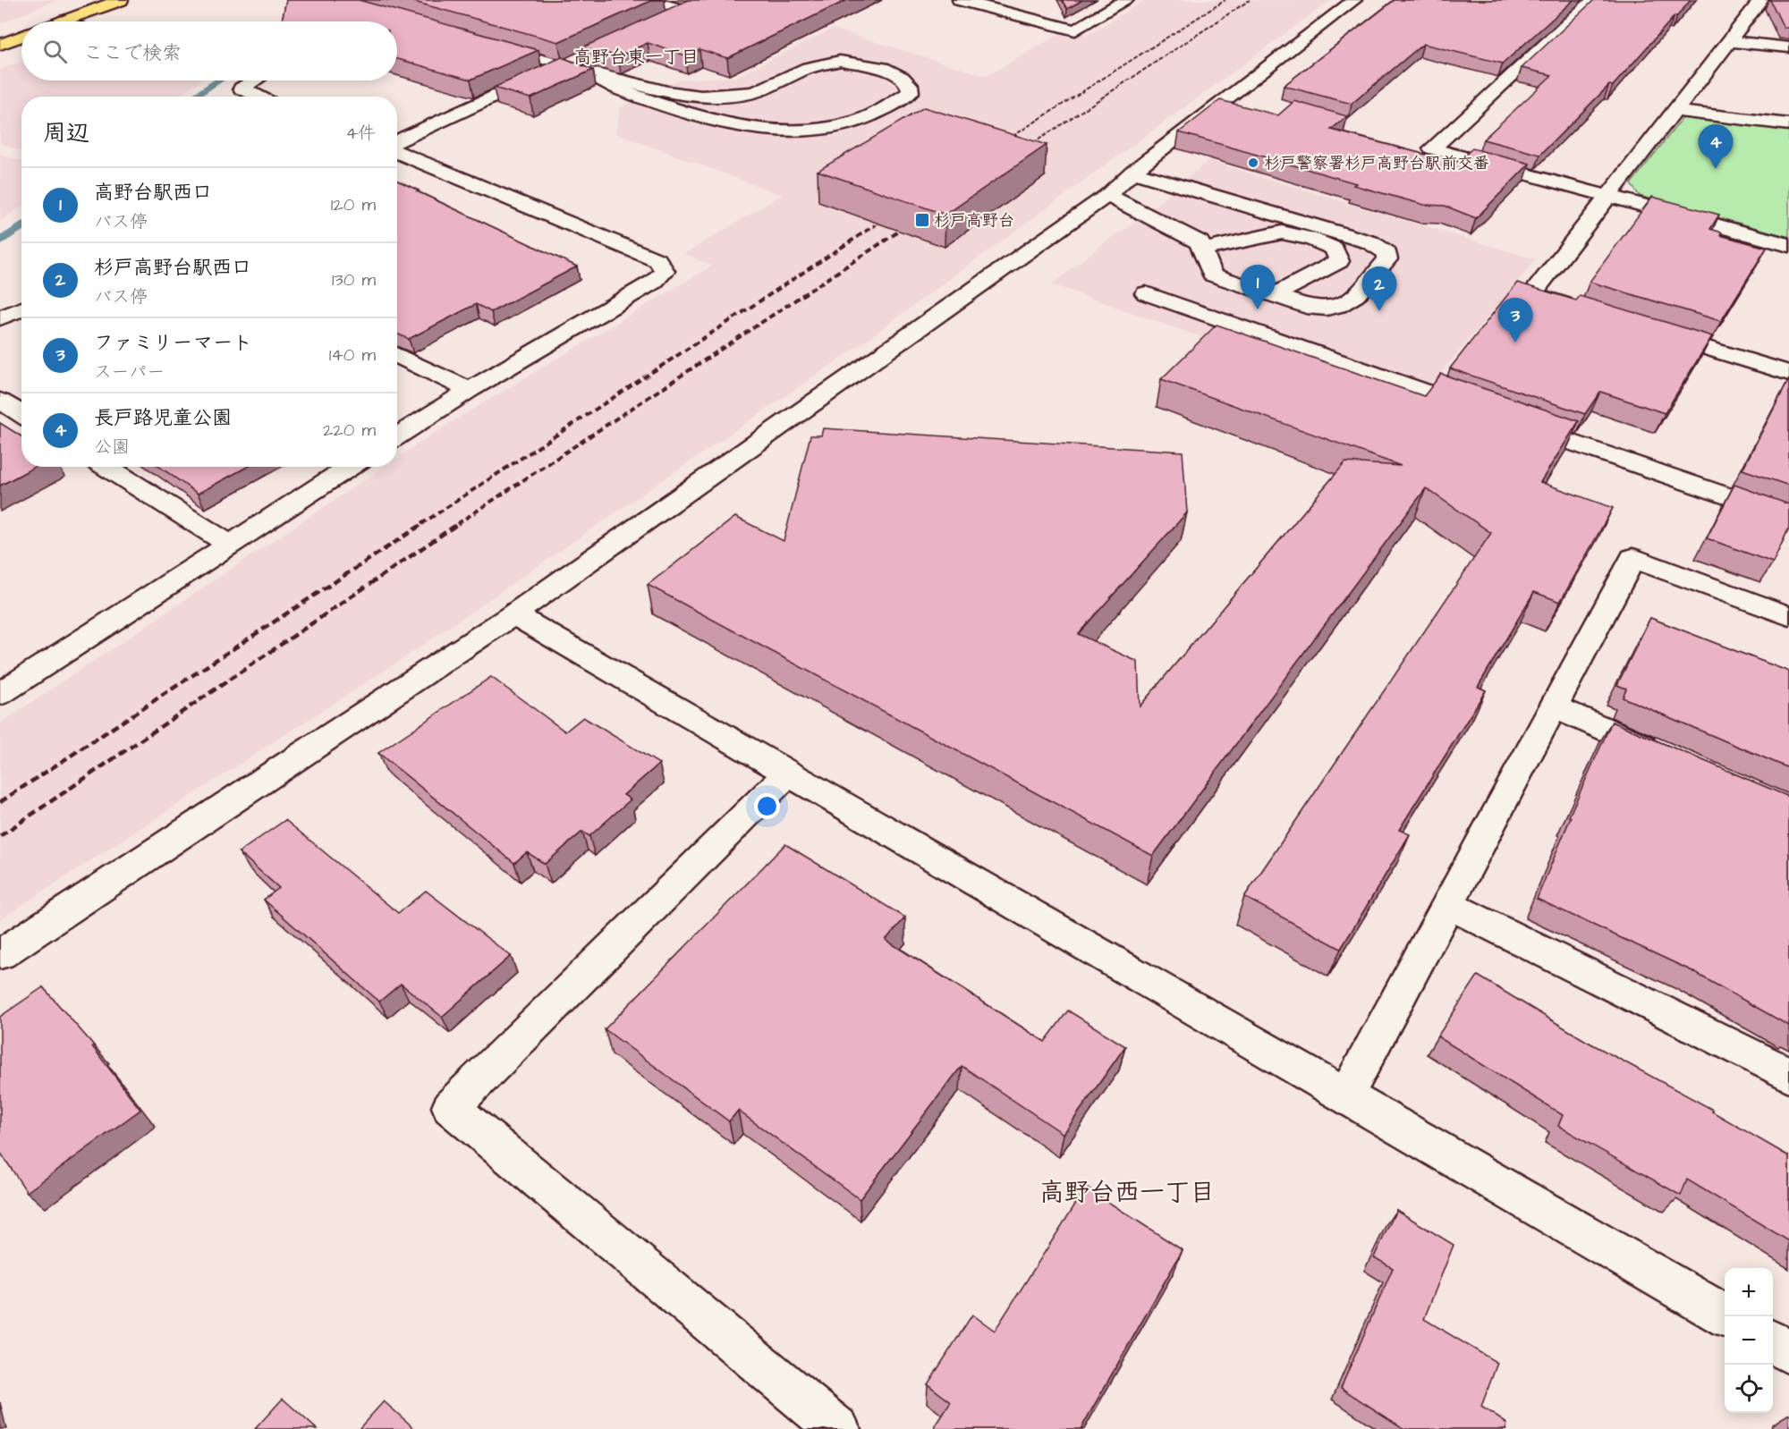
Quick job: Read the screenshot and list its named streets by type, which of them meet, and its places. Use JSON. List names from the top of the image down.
{
  "districts": ["高野台東一丁目", "高野台西一丁目"],
  "places": {
    "other": ["杉戸警察署杉戸高野台駅前交番"],
    "transit": ["杉戸高野台"]
  },
  "page": {
    "search": "ここで検索",
    "heading": ["周辺", "4件"],
    "pins": [
      "4",
      "1",
      "2",
      "3"
    ],
    "list": [
      {
        "mark": "1",
        "name": "高野台駅西口",
        "note": "バス停",
        "value": "120 m"
      },
      {
        "mark": "2",
        "name": "杉戸高野台駅西口",
        "note": "バス停",
        "value": "130 m"
      },
      {
        "mark": "3",
        "name": "ファミリーマート",
        "note": "スーパー",
        "value": "140 m"
      },
      {
        "mark": "4",
        "name": "長戸路児童公園",
        "note": "公園",
        "value": "220 m"
      }
    ],
    "map_buttons": ["+", "−"]
  }
}
